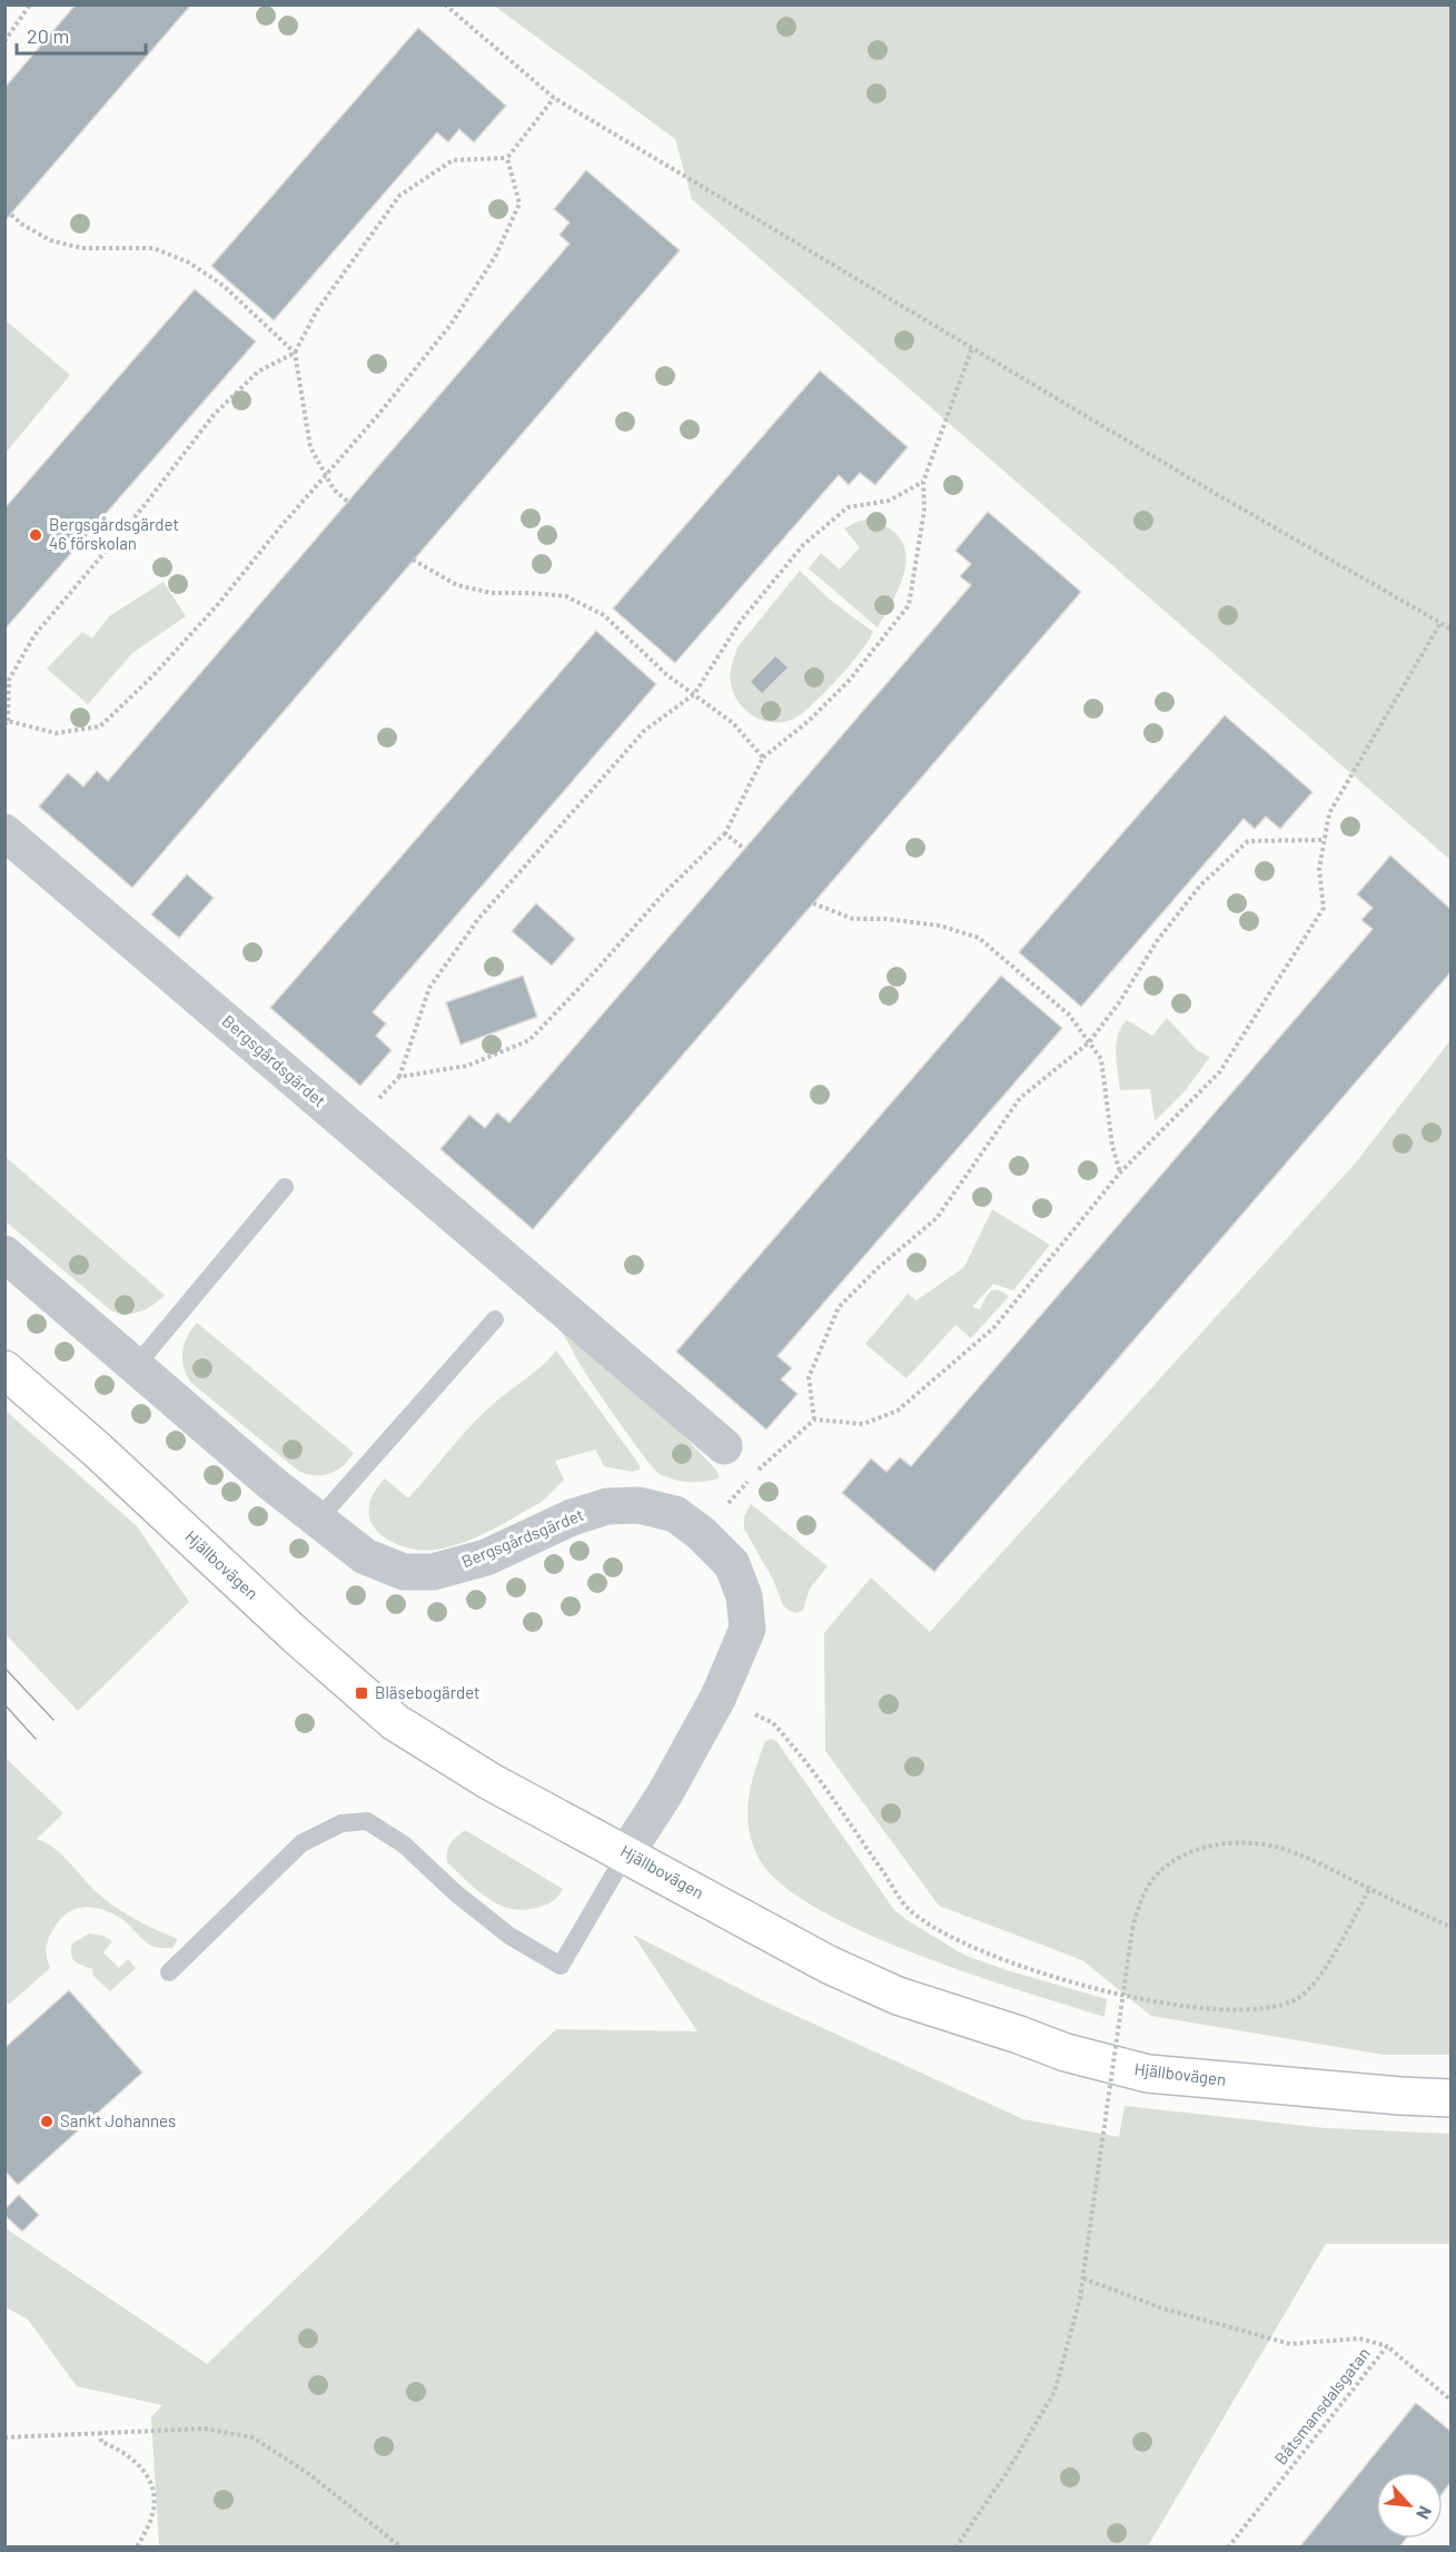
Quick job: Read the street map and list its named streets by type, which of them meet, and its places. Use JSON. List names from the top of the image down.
{
  "streets": {
    "street": ["Bergsgårdsgärdet", "Hjällbovägen"],
    "path": ["Båtsmansdalsgatan"]
  },
  "crossings": [
    ["Bergsgårdsgärdet", "Hjällbovägen"]
  ],
  "places": {
    "other": ["Bergsgårdsgärdet 46 förskolan", "Sankt Johannes"],
    "transit": ["Bläsebogärdet"]
  },
  "scale_bar": "20 m",
  "north": "bottom right"
}
